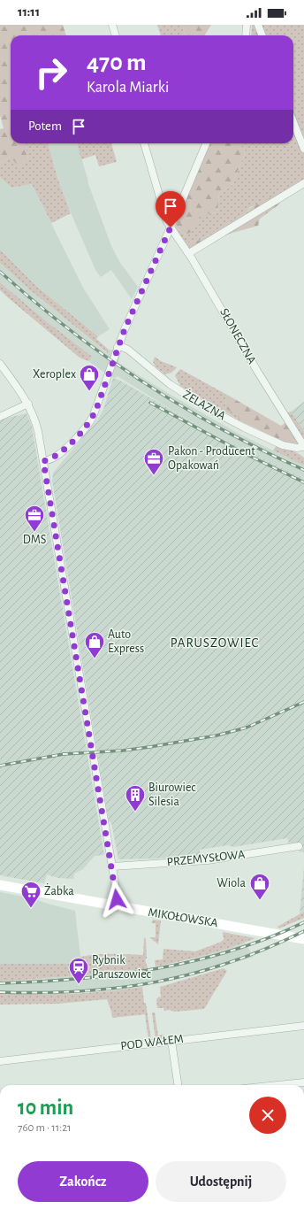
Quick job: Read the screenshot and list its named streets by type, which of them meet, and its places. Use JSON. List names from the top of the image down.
{
  "streets": {
    "main road": ["MIKOŁOWSKA"],
    "street": [
      "SŁONECZNA",
      "ŻELAZNA",
      "PRZEMYSŁOWA",
      "POD WAŁEM"
    ]
  },
  "crossings": [
    ["SŁONECZNA", "ŻELAZNA"]
  ],
  "districts": ["PARUSZOWIEC"],
  "places": {
    "shop": ["Xeroplex", "Auto Express", "Wiola"],
    "office": ["Pakon - Producent Opakowań", "DMS"],
    "building": ["Biurowiec Silesia"],
    "supermarket": ["Żabka"],
    "station": ["Rybnik Paruszowiec"]
  },
  "page": {
    "status": "11:11",
    "turn": ["470 m", "Karola Miarki"],
    "then": "Potem",
    "heading": ["10 min", "760 m · 11:21"],
    "buttons": ["Zakończ", "Udostępnij"]
  }
}
